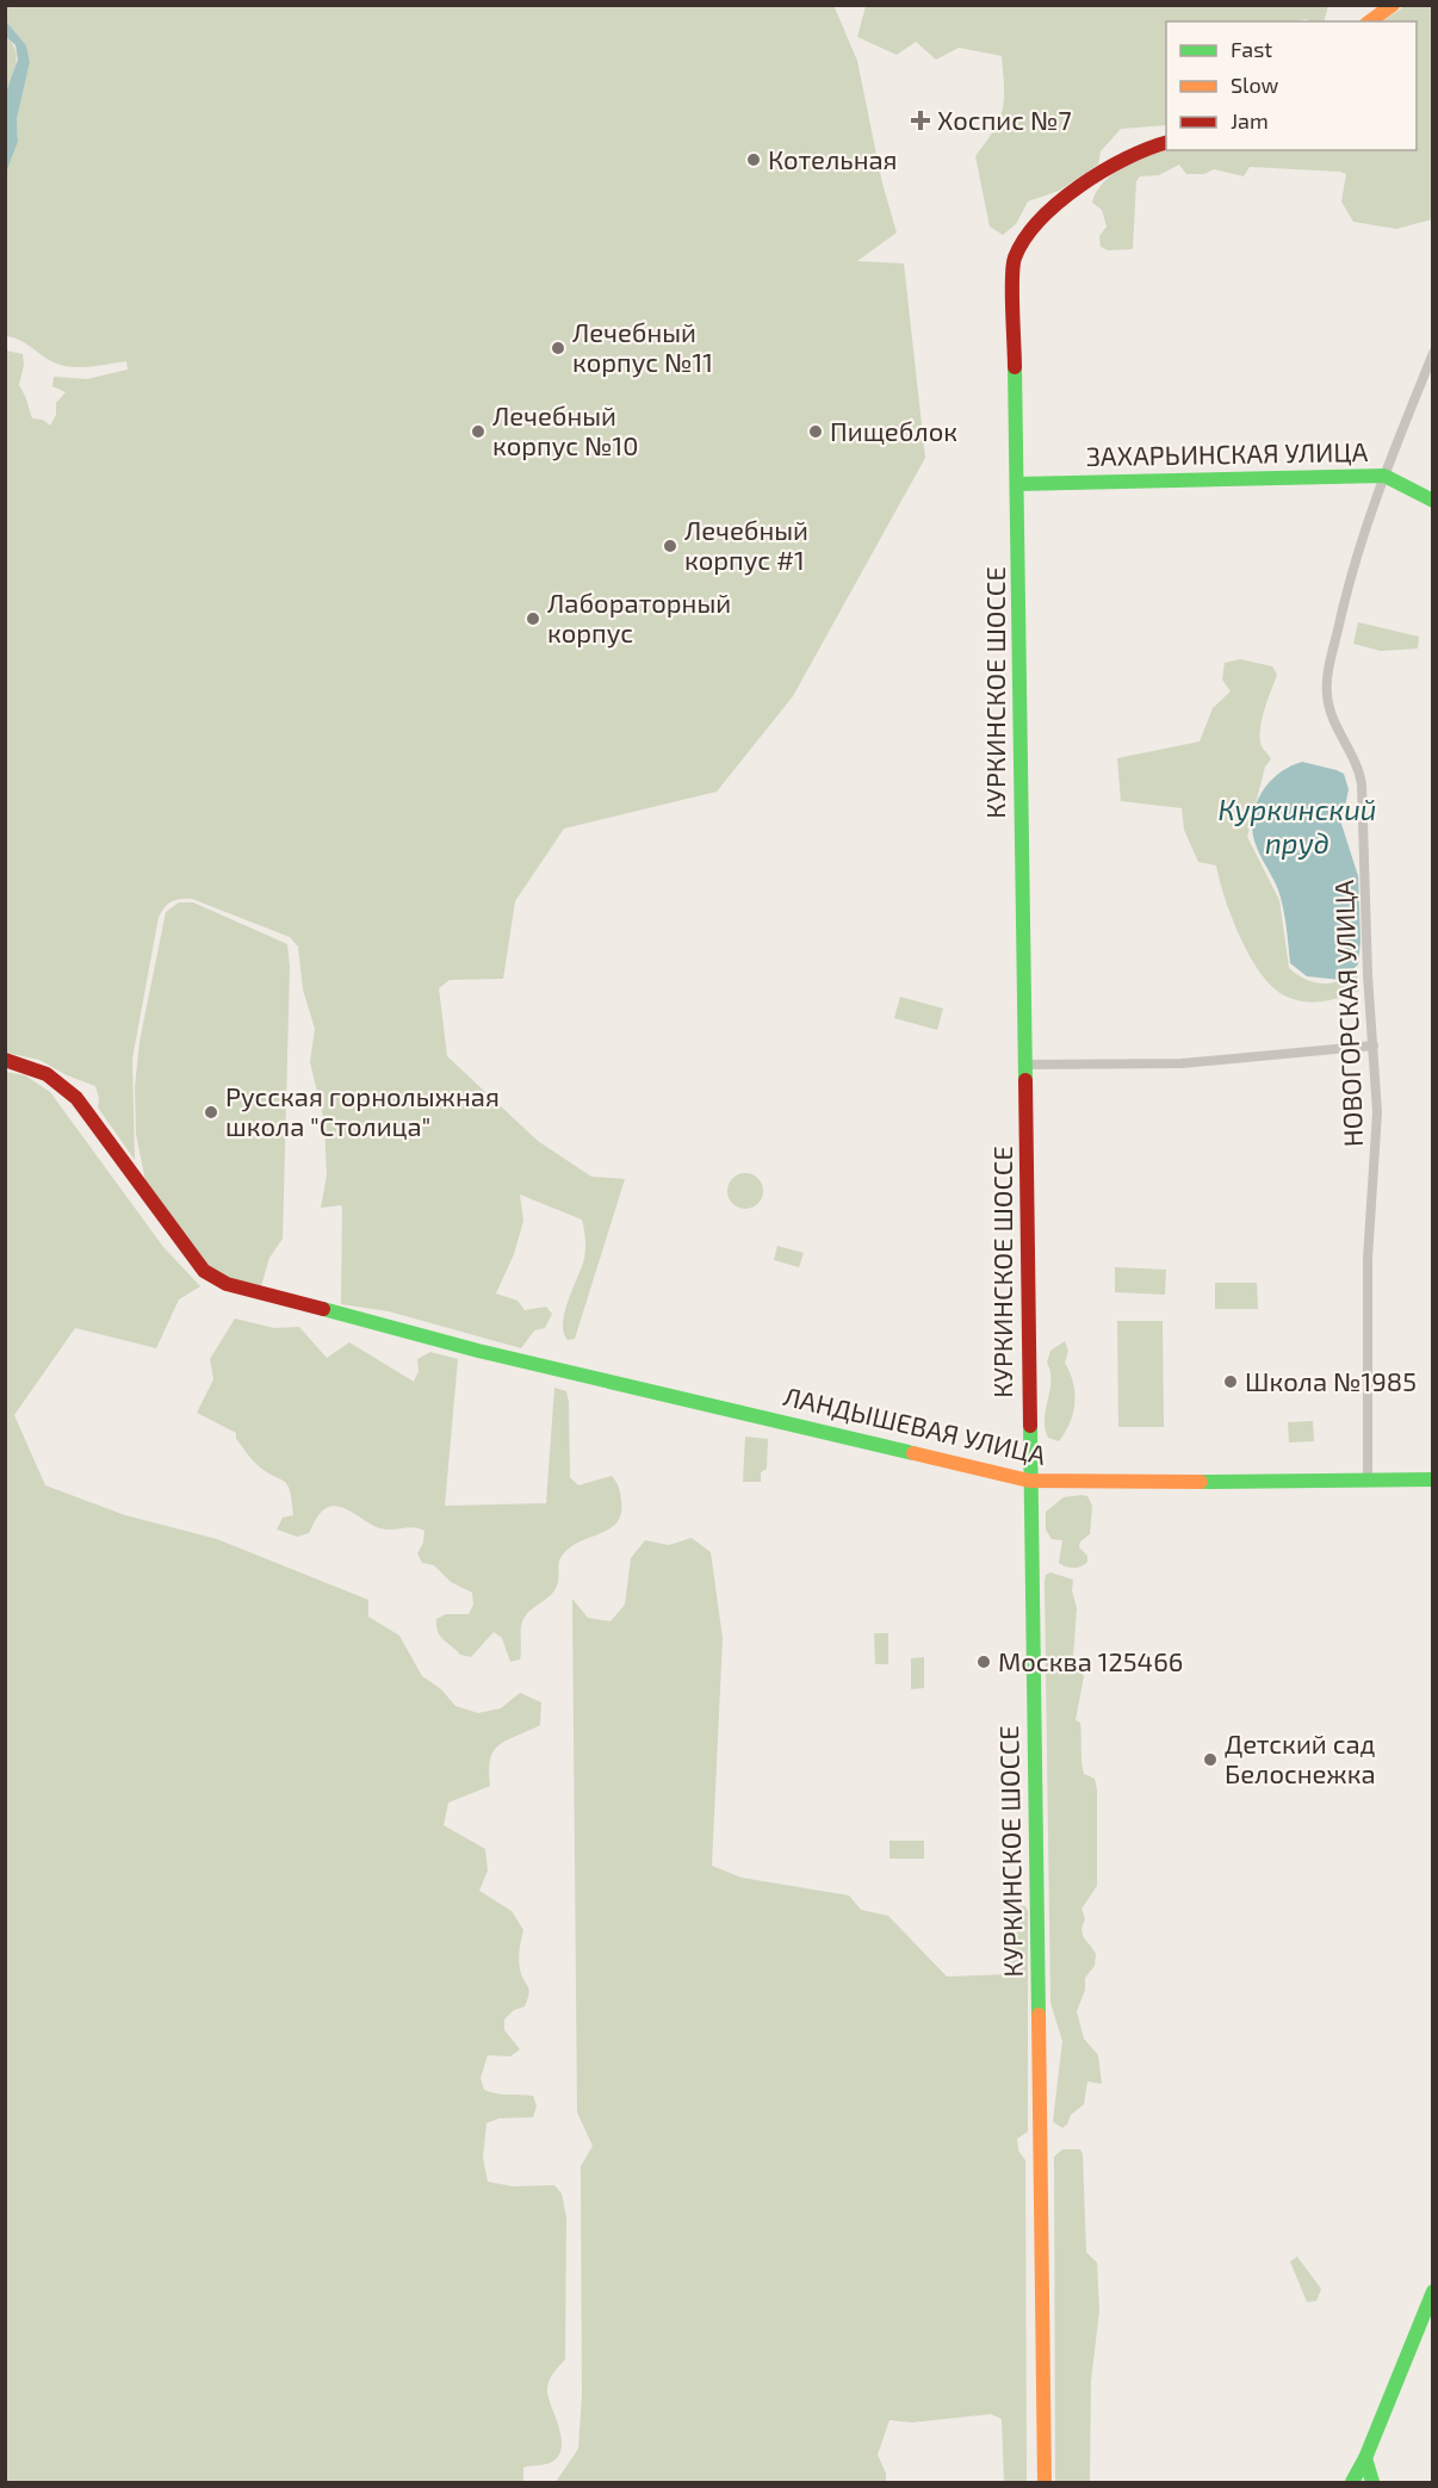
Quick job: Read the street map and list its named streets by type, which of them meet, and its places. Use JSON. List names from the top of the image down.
{
  "streets": {
    "main road": ["ЗАХАРЬИНСКАЯ УЛИЦА", "КУРКИНСКОЕ ШОССЕ", "ЛАНДЫШЕВАЯ УЛИЦА"],
    "street": ["НОВОГОРСКАЯ УЛИЦА"]
  },
  "crossings": [
    ["ЗАХАРЬИНСКАЯ УЛИЦА", "КУРКИНСКОЕ ШОССЕ"],
    ["ЗАХАРЬИНСКАЯ УЛИЦА", "НОВОГОРСКАЯ УЛИЦА"],
    ["КУРКИНСКОЕ ШОССЕ", "ЛАНДЫШЕВАЯ УЛИЦА"],
    ["НОВОГОРСКАЯ УЛИЦА", "ЛАНДЫШЕВАЯ УЛИЦА"]
  ],
  "water": ["Куркинский пруд"],
  "places": {
    "health": ["Хоспис №7"],
    "other": [
      "Котельная",
      "Лечебный корпус №11",
      "Лечебный корпус №10",
      "Пищеблок",
      "Лечебный корпус #1",
      "Лабораторный корпус",
      "Русская горнолыжная школа \"Столица\"",
      "Школа №1985",
      "Москва 125466",
      "Детский сад Белоснежка"
    ]
  },
  "legend": ["Fast", "Slow", "Jam"]
}
